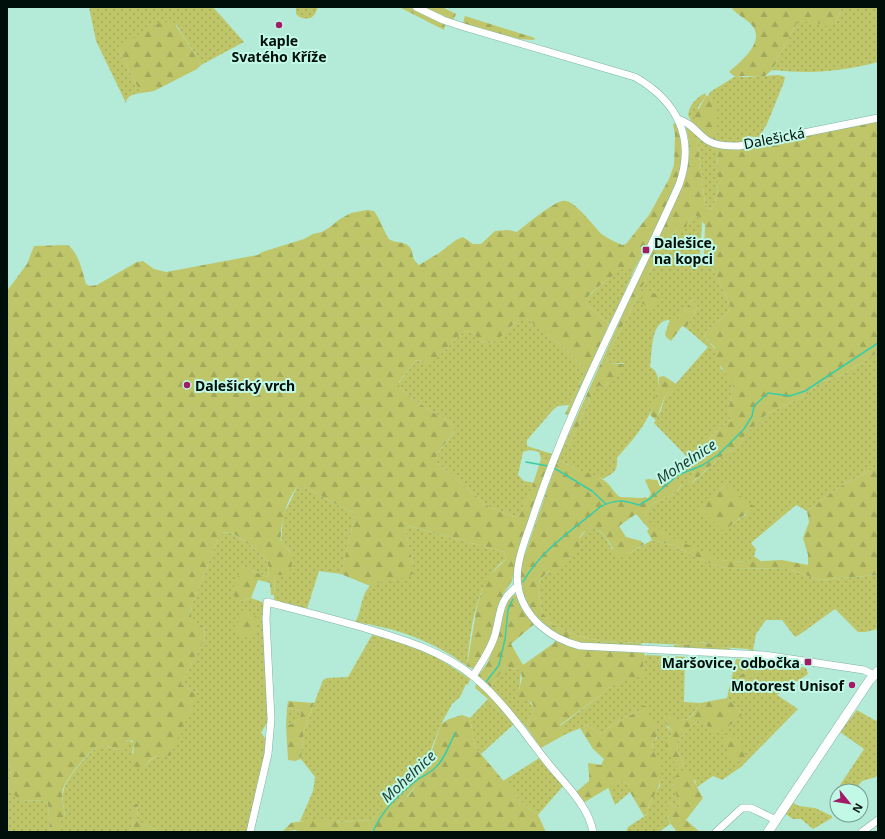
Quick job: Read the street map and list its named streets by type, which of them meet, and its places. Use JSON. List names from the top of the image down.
{
  "streets": {
    "street": ["Dalešická"]
  },
  "water": ["Mohelnice"],
  "places": {
    "other": ["kaple Svatého Kříže", "Dalešický vrch", "Motorest Unisof"],
    "transit": ["Dalešice, na kopci", "Maršovice, odbočka"]
  },
  "north": "bottom right"
}
